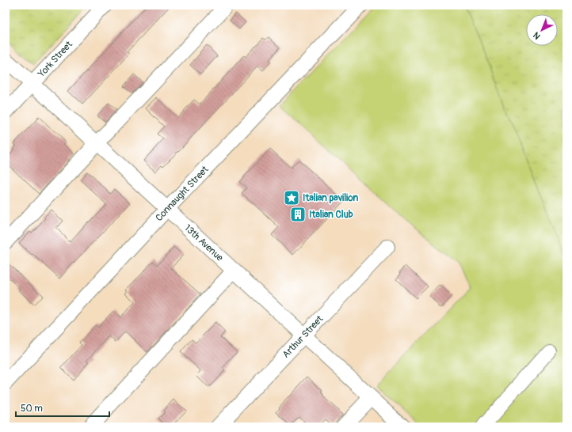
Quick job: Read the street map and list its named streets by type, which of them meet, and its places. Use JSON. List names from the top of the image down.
{
  "streets": {
    "street": [
      "York Street",
      "Connaught Street",
      "13th Avenue",
      "Arthur Street"
    ]
  },
  "crossings": [
    ["York Street", "13th Avenue"],
    ["Connaught Street", "13th Avenue"],
    ["13th Avenue", "Arthur Street"]
  ],
  "places": {
    "place": ["Italian pavilion"],
    "building": ["Italian Club"]
  },
  "scale_bar": "50 m",
  "north": "bottom left"
}
